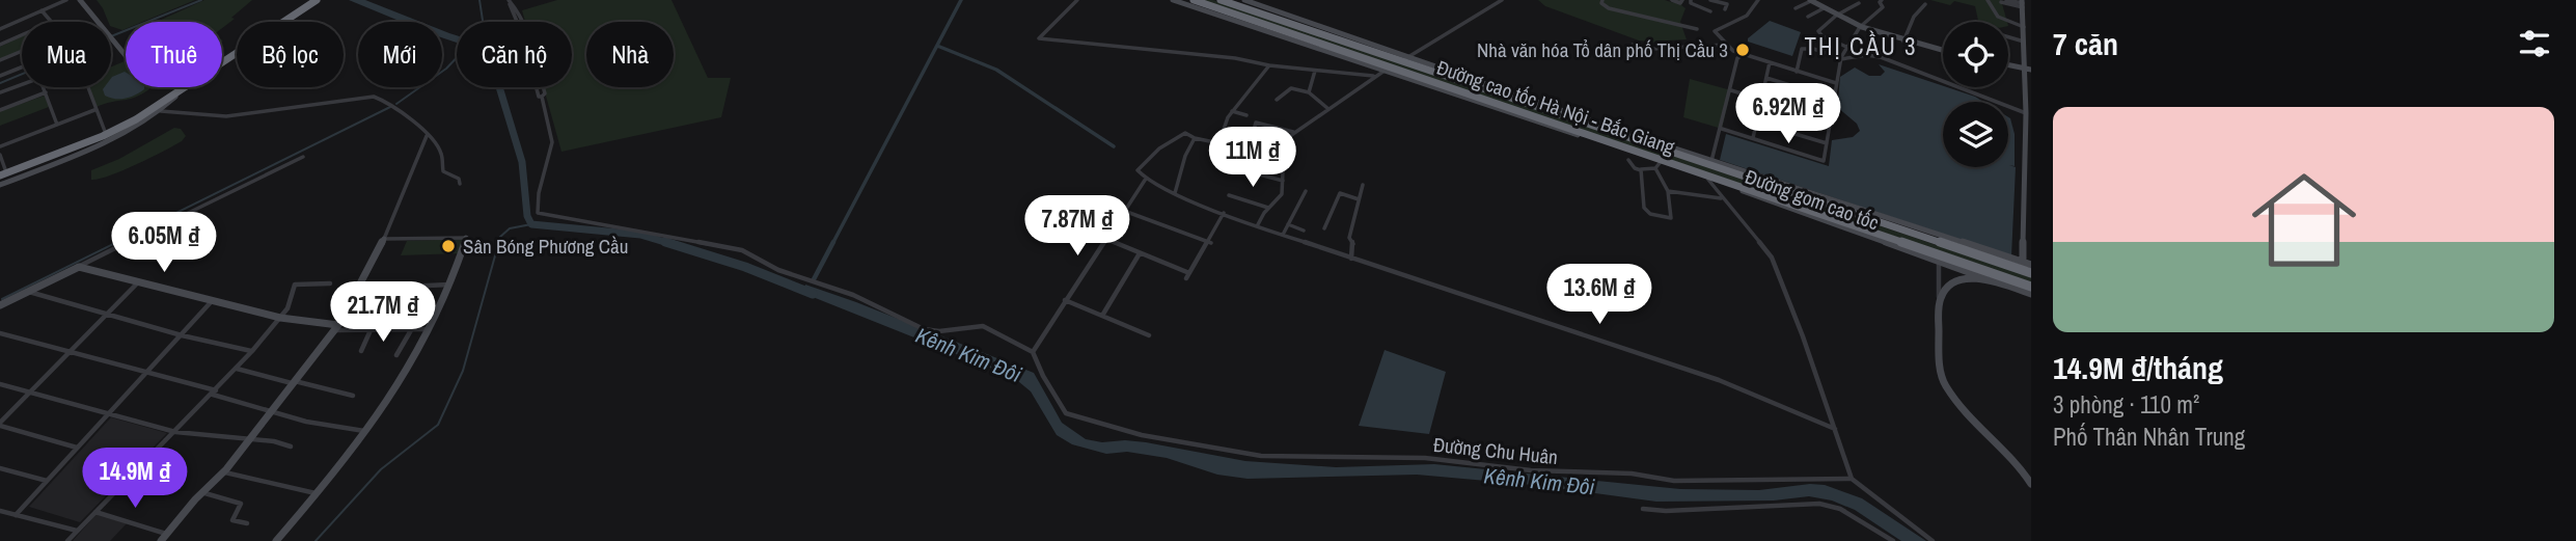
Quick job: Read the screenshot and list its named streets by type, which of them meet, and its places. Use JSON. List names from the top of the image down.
{
  "streets": {
    "highway": ["Đường cao tốc Hà Nội - Bắc Giang"],
    "main road": ["Đường gom cao tốc"],
    "street": ["Đường Chu Huân"]
  },
  "crossings": [
    ["Đường cao tốc Hà Nội - Bắc Giang", "Đường gom cao tốc"]
  ],
  "districts": ["THỊ CẦU 3"],
  "water": ["Kênh Kim Đôi"],
  "places": ["Nhà văn hóa Tổ dân phố Thị Cầu 3", "Sân Bóng Phương Cầu"],
  "page": {
    "heading": "7 căn",
    "chip": [
      "Mua",
      "Thuê",
      "Bộ lọc",
      "Mới",
      "Căn hộ",
      "Nhà"
    ],
    "price": [
      "6.92M ₫",
      "11M ₫",
      "7.87M ₫",
      "6.05M ₫",
      "13.6M ₫",
      "21.7M ₫",
      "14.9M ₫"
    ],
    "list": [
      {
        "name": "14.9M ₫/tháng",
        "note": "3 phòng · 110 m² · Phố Thân Nhân Trung"
      }
    ]
  }
}
